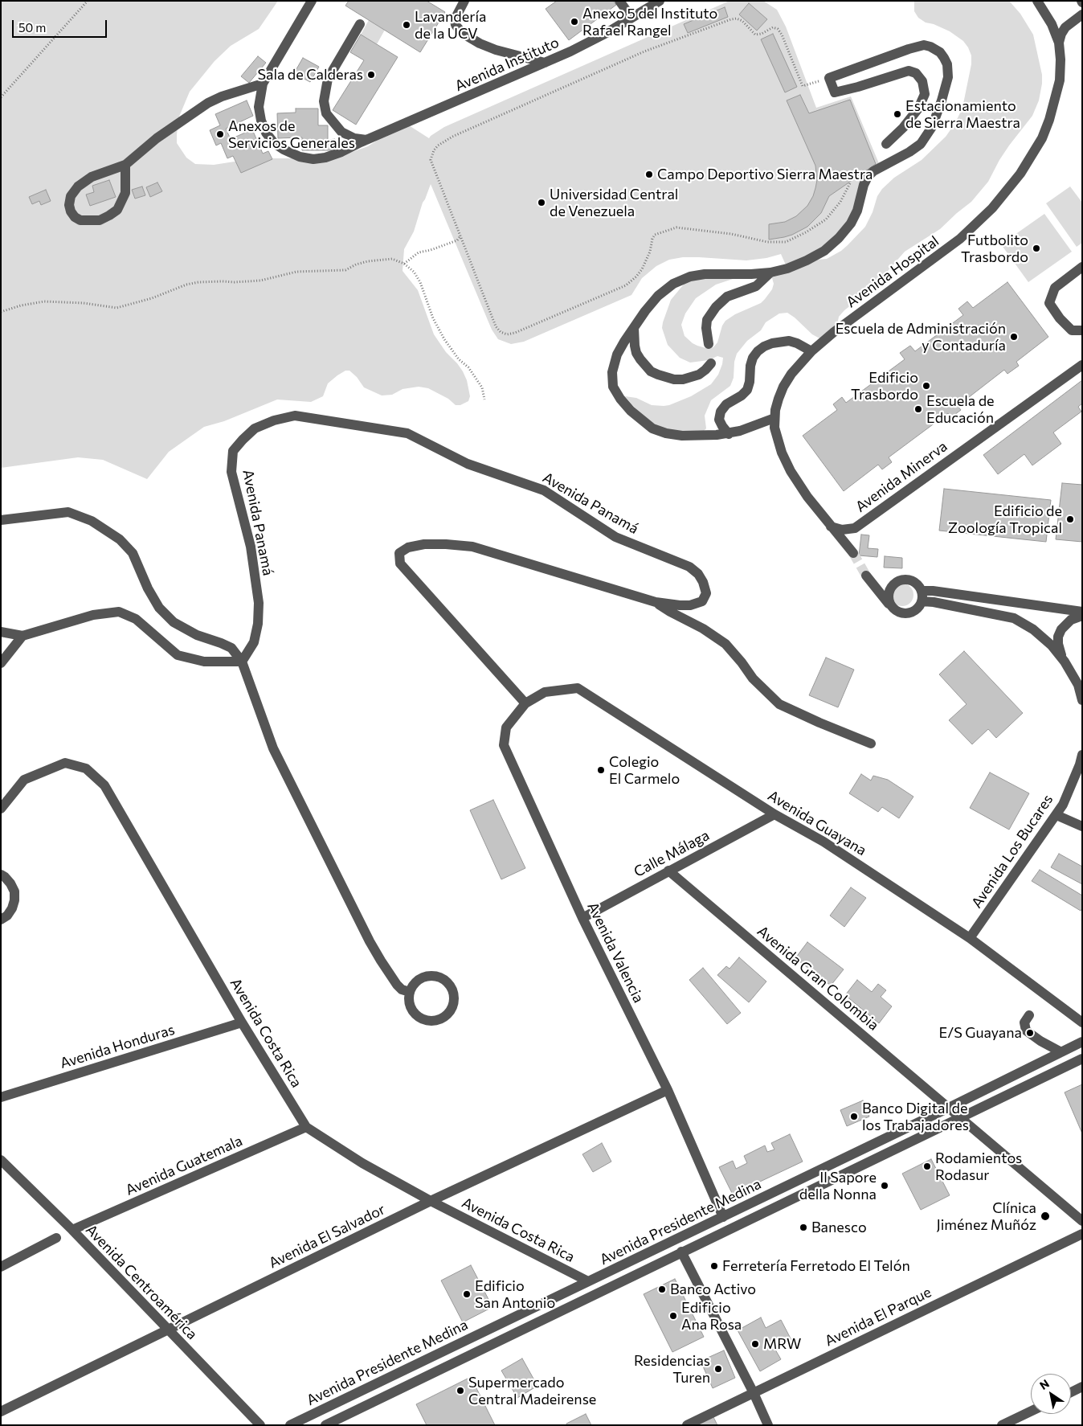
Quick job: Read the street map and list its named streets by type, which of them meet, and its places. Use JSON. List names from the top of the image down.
{
  "streets": {
    "street": [
      "Avenida Instituto",
      "Avenida Hospital",
      "Avenida Minerva",
      "Avenida Panamá",
      "Avenida Guayana",
      "Avenida Los Bucares",
      "Calle Málaga",
      "Avenida Valencia",
      "Avenida Gran Colombia",
      "Avenida Costa Rica",
      "Avenida Honduras",
      "Avenida Guatemala",
      "Avenida Presidente Medina",
      "Avenida El Salvador",
      "Avenida Centroamérica",
      "Avenida El Parque"
    ]
  },
  "crossings": [
    ["Avenida Hospital", "Avenida Minerva"],
    ["Avenida Panamá", "Avenida Guayana"],
    ["Avenida Panamá", "Avenida Valencia"],
    ["Avenida Guayana", "Avenida Los Bucares"],
    ["Avenida Guayana", "Calle Málaga"],
    ["Avenida Guayana", "Avenida Valencia"],
    ["Calle Málaga", "Avenida Valencia"],
    ["Calle Málaga", "Avenida Gran Colombia"],
    ["Avenida Valencia", "Avenida Presidente Medina"],
    ["Avenida Valencia", "Avenida El Salvador"],
    ["Avenida Gran Colombia", "Avenida Presidente Medina"],
    ["Avenida Costa Rica", "Avenida Honduras"],
    ["Avenida Costa Rica", "Avenida Guatemala"],
    ["Avenida Costa Rica", "Avenida Presidente Medina"],
    ["Avenida Costa Rica", "Avenida El Salvador"],
    ["Avenida Guatemala", "Avenida Centroamérica"],
    ["Avenida El Salvador", "Avenida Centroamérica"]
  ],
  "places": [
    "Anexo 5 del Instituto Rafael Rangel",
    "Lavandería de la UCV",
    "Sala de Calderas",
    "Estacionamiento de Sierra Maestra",
    "Anexos de Servicios Generales",
    "Campo Deportivo Sierra Maestra",
    "Universidad Central de Venezuela",
    "Futbolito Trasbordo",
    "Escuela de Administración y Contaduría",
    "Edificio Trasbordo",
    "Escuela de Educación",
    "Edificio de Zoología Tropical",
    "Colegio El Carmelo",
    "E/S Guayana",
    "Banco Digital de los Trabajadores",
    "Rodamientos Rodasur",
    "Il Sapore della Nonna",
    "Clínica Jiménez Muñóz",
    "Banesco",
    "Ferretería Ferretodo El Telón",
    "Banco Activo",
    "Edificio San Antonio",
    "Edificio Ana Rosa",
    "MRW",
    "Residencias Turen",
    "Supermercado Central Madeirense"
  ],
  "scale_bar": "50 m",
  "north": "top left"
}
